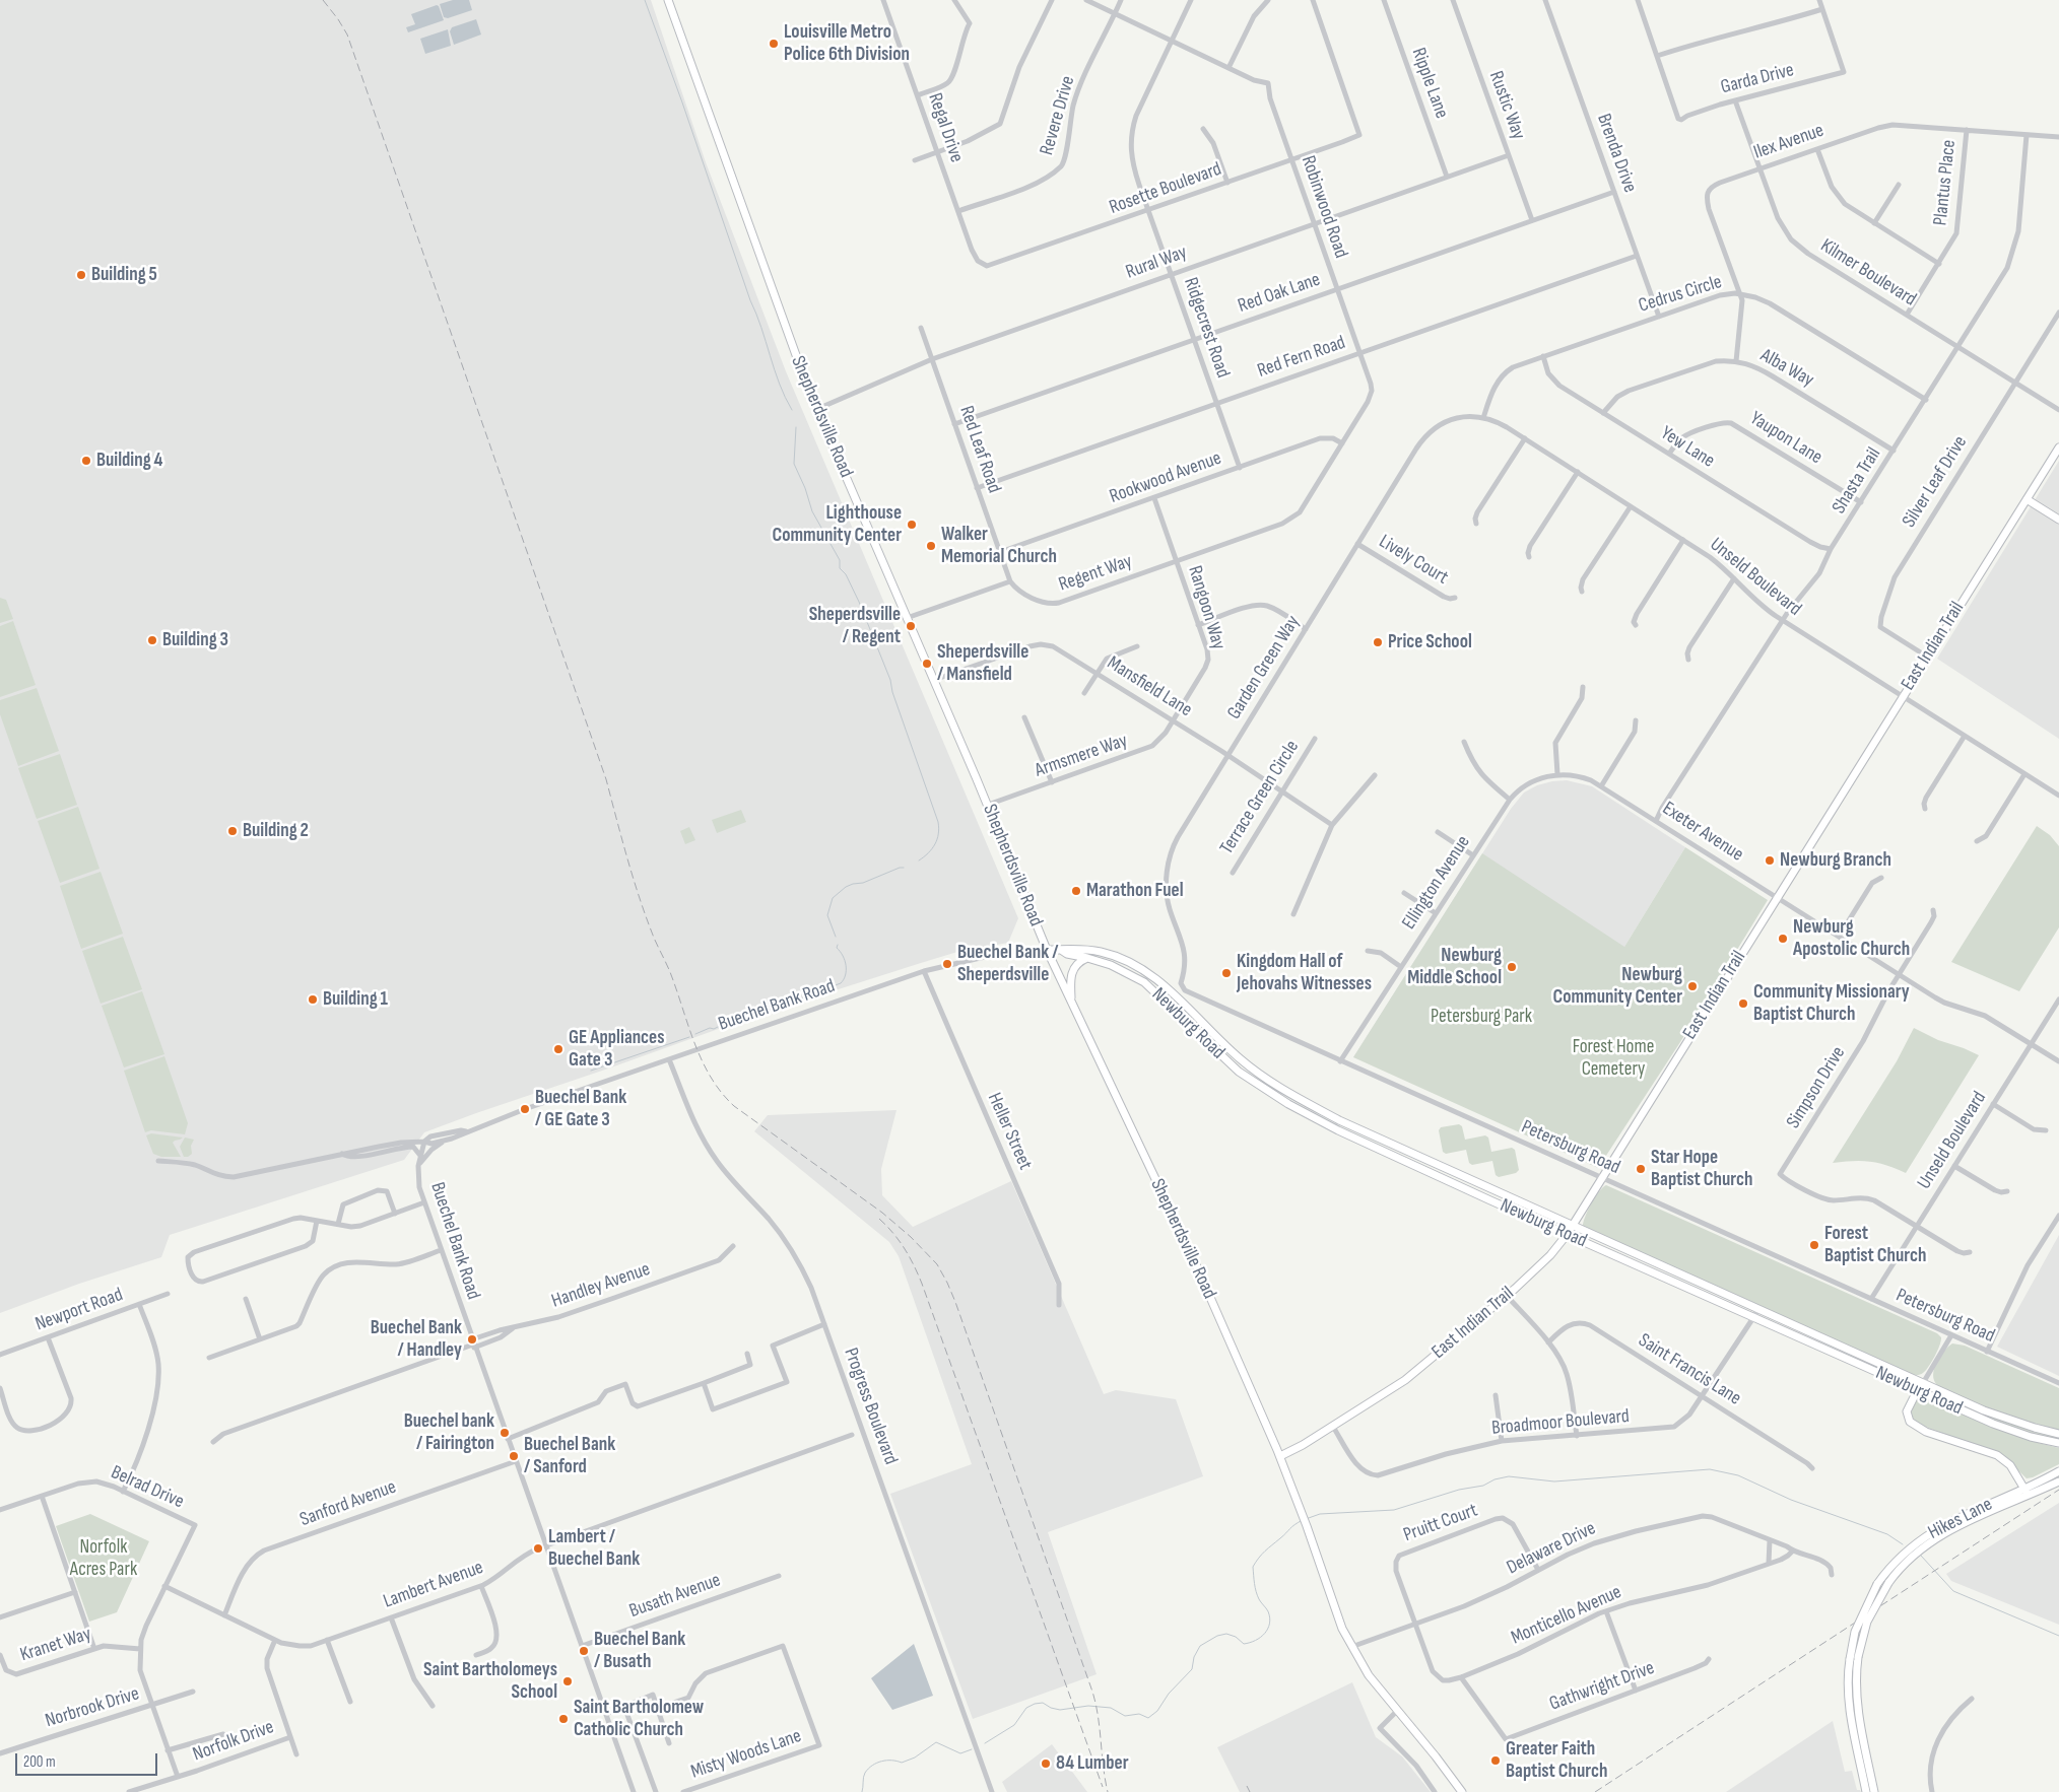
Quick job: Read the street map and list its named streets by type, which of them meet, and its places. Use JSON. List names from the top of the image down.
{
  "streets": {
    "main road": [
      "Shepherdsville Road",
      "East Indian Trail",
      "Newburg Road",
      "Hikes Lane"
    ],
    "street": [
      "Garda Drive",
      "Ripple Lane",
      "Rustic Way",
      "Revere Drive",
      "Regal Drive",
      "Ilex Avenue",
      "Brenda Drive",
      "Plantus Place",
      "Rosette Boulevard",
      "Robinwood Road",
      "Rural Way",
      "Kilmer Boulevard",
      "Red Oak Lane",
      "Cedrus Circle",
      "Ridgecrest Road",
      "Red Fern Road",
      "Alba Way",
      "Yaupon Lane",
      "Yew Lane",
      "Red Leaf Road",
      "Rookwood Avenue",
      "Shasta Trail",
      "Silver Leaf Drive",
      "Lively Court",
      "Regent Way",
      "Unseld Boulevard",
      "Rangoon Way",
      "Garden Green Way",
      "Mansfield Lane",
      "Armsmere Way",
      "Terrace Green Circle",
      "Exeter Avenue",
      "Ellington Avenue",
      "Buechel Bank Road",
      "Simpson Drive",
      "Heller Street",
      "Petersburg Road",
      "Handley Avenue",
      "Newport Road",
      "Saint Francis Lane",
      "Progress Boulevard",
      "Broadmoor Boulevard",
      "Belrad Drive",
      "Sanford Avenue",
      "Pruitt Court",
      "Delaware Drive",
      "Lambert Avenue",
      "Busath Avenue",
      "Monticello Avenue",
      "Kranet Way",
      "Gathwright Drive",
      "Norbrook Drive",
      "Norfolk Drive",
      "Misty Woods Lane"
    ]
  },
  "crossings": [
    ["Garda Drive", "Kilmer Boulevard"],
    ["Ripple Lane", "Rural Way"],
    ["Rustic Way", "Rural Way"],
    ["Rustic Way", "Red Oak Lane"],
    ["Revere Drive", "Regal Drive"],
    ["Revere Drive", "Robinwood Road"],
    ["Regal Drive", "Rosette Boulevard"],
    ["Ilex Avenue", "Plantus Place"],
    ["Ilex Avenue", "Kilmer Boulevard"],
    ["Ilex Avenue", "Cedrus Circle"],
    ["Ilex Avenue", "Alba Way"],
    ["Ilex Avenue", "Shasta Trail"],
    ["Brenda Drive", "Red Oak Lane"],
    ["Brenda Drive", "Cedrus Circle"],
    ["Brenda Drive", "Red Fern Road"],
    ["Plantus Place", "Kilmer Boulevard"],
    ["Rosette Boulevard", "Robinwood Road"],
    ["Rosette Boulevard", "Ridgecrest Road"],
    ["Robinwood Road", "Rural Way"],
    ["Robinwood Road", "Red Oak Lane"],
    ["Robinwood Road", "Ridgecrest Road"],
    ["Robinwood Road", "Red Fern Road"],
    ["Robinwood Road", "Rookwood Avenue"],
    ["Robinwood Road", "Regent Way"],
    ["Rural Way", "Ridgecrest Road"],
    ["Rural Way", "Shepherdsville Road"],
    ["Rural Way", "Red Leaf Road"],
    ["Kilmer Boulevard", "Shasta Trail"],
    ["Kilmer Boulevard", "Silver Leaf Drive"],
    ["Red Oak Lane", "Ridgecrest Road"],
    ["Red Oak Lane", "Red Leaf Road"],
    ["Cedrus Circle", "Yew Lane"],
    ["Cedrus Circle", "Shasta Trail"],
    ["Cedrus Circle", "Unseld Boulevard"],
    ["Cedrus Circle", "Garden Green Way"],
    ["Ridgecrest Road", "Red Fern Road"],
    ["Ridgecrest Road", "Rookwood Avenue"],
    ["Red Fern Road", "Red Leaf Road"],
    ["Alba Way", "Yew Lane"],
    ["Alba Way", "Shasta Trail"],
    ["Shepherdsville Road", "East Indian Trail"],
    ["Shepherdsville Road", "Mansfield Lane"],
    ["Shepherdsville Road", "Armsmere Way"],
    ["Shepherdsville Road", "Buechel Bank Road"],
    ["Shepherdsville Road", "Newburg Road"],
    ["Shepherdsville Road", "Delaware Drive"],
    ["Yaupon Lane", "Yew Lane"],
    ["Yaupon Lane", "Shasta Trail"],
    ["Yew Lane", "Shasta Trail"],
    ["Red Leaf Road", "Rookwood Avenue"],
    ["Red Leaf Road", "Regent Way"],
    ["Rookwood Avenue", "Rangoon Way"],
    ["Shasta Trail", "Unseld Boulevard"],
    ["Shasta Trail", "Exeter Avenue"],
    ["Silver Leaf Drive", "East Indian Trail"],
    ["Lively Court", "Garden Green Way"],
    ["Regent Way", "Rangoon Way"],
    ["Unseld Boulevard", "East Indian Trail"],
    ["Unseld Boulevard", "Garden Green Way"],
    ["Unseld Boulevard", "Exeter Avenue"],
    ["Unseld Boulevard", "Simpson Drive"],
    ["Unseld Boulevard", "Petersburg Road"],
    ["Rangoon Way", "Mansfield Lane"],
    ["Rangoon Way", "Armsmere Way"],
    ["East Indian Trail", "Exeter Avenue"],
    ["East Indian Trail", "Newburg Road"],
    ["East Indian Trail", "Petersburg Road"],
    ["East Indian Trail", "Broadmoor Boulevard"],
    ["Garden Green Way", "Mansfield Lane"],
    ["Garden Green Way", "Petersburg Road"],
    ["Mansfield Lane", "Armsmere Way"],
    ["Mansfield Lane", "Terrace Green Circle"],
    ["Exeter Avenue", "Ellington Avenue"],
    ["Exeter Avenue", "Simpson Drive"],
    ["Ellington Avenue", "Petersburg Road"],
    ["Buechel Bank Road", "Newburg Road"],
    ["Buechel Bank Road", "Heller Street"],
    ["Buechel Bank Road", "Handley Avenue"],
    ["Buechel Bank Road", "Progress Boulevard"],
    ["Buechel Bank Road", "Sanford Avenue"],
    ["Buechel Bank Road", "Lambert Avenue"],
    ["Buechel Bank Road", "Busath Avenue"],
    ["Newburg Road", "Broadmoor Boulevard"],
    ["Saint Francis Lane", "Broadmoor Boulevard"],
    ["Belrad Drive", "Lambert Avenue"],
    ["Sanford Avenue", "Lambert Avenue"],
    ["Pruitt Court", "Delaware Drive"],
    ["Pruitt Court", "Monticello Avenue"],
    ["Delaware Drive", "Monticello Avenue"],
    ["Monticello Avenue", "Gathwright Drive"]
  ],
  "parks": ["Petersburg Park", "Forest Home Cemetery", "Norfolk Acres Park"],
  "places": [
    "Louisville Metro Police 6th Division",
    "Building 5",
    "Building 4",
    "Lighthouse Community Center",
    "Walker Memorial Church",
    "Sheperdsville / Regent",
    "Building 3",
    "Price School",
    "Sheperdsville / Mansfield",
    "Building 2",
    "Newburg Branch",
    "Marathon Fuel",
    "Newburg Apostolic Church",
    "Buechel Bank / Sheperdsville",
    "Newburg Middle School",
    "Kingdom Hall of Jehovahs Witnesses",
    "Newburg Community Center",
    "Building 1",
    "Community Missionary Baptist Church",
    "GE Appliances Gate 3",
    "Buechel Bank / GE Gate 3",
    "Star Hope Baptist Church",
    "Forest Baptist Church",
    "Buechel Bank / Handley",
    "Buechel bank / Fairington",
    "Buechel Bank / Sanford",
    "Lambert / Buechel Bank",
    "Buechel Bank / Busath",
    "Saint Bartholomeys School",
    "Saint Bartholomew Catholic Church",
    "Greater Faith Baptist Church",
    "84 Lumber"
  ],
  "scale_bar": "200 m"
}
